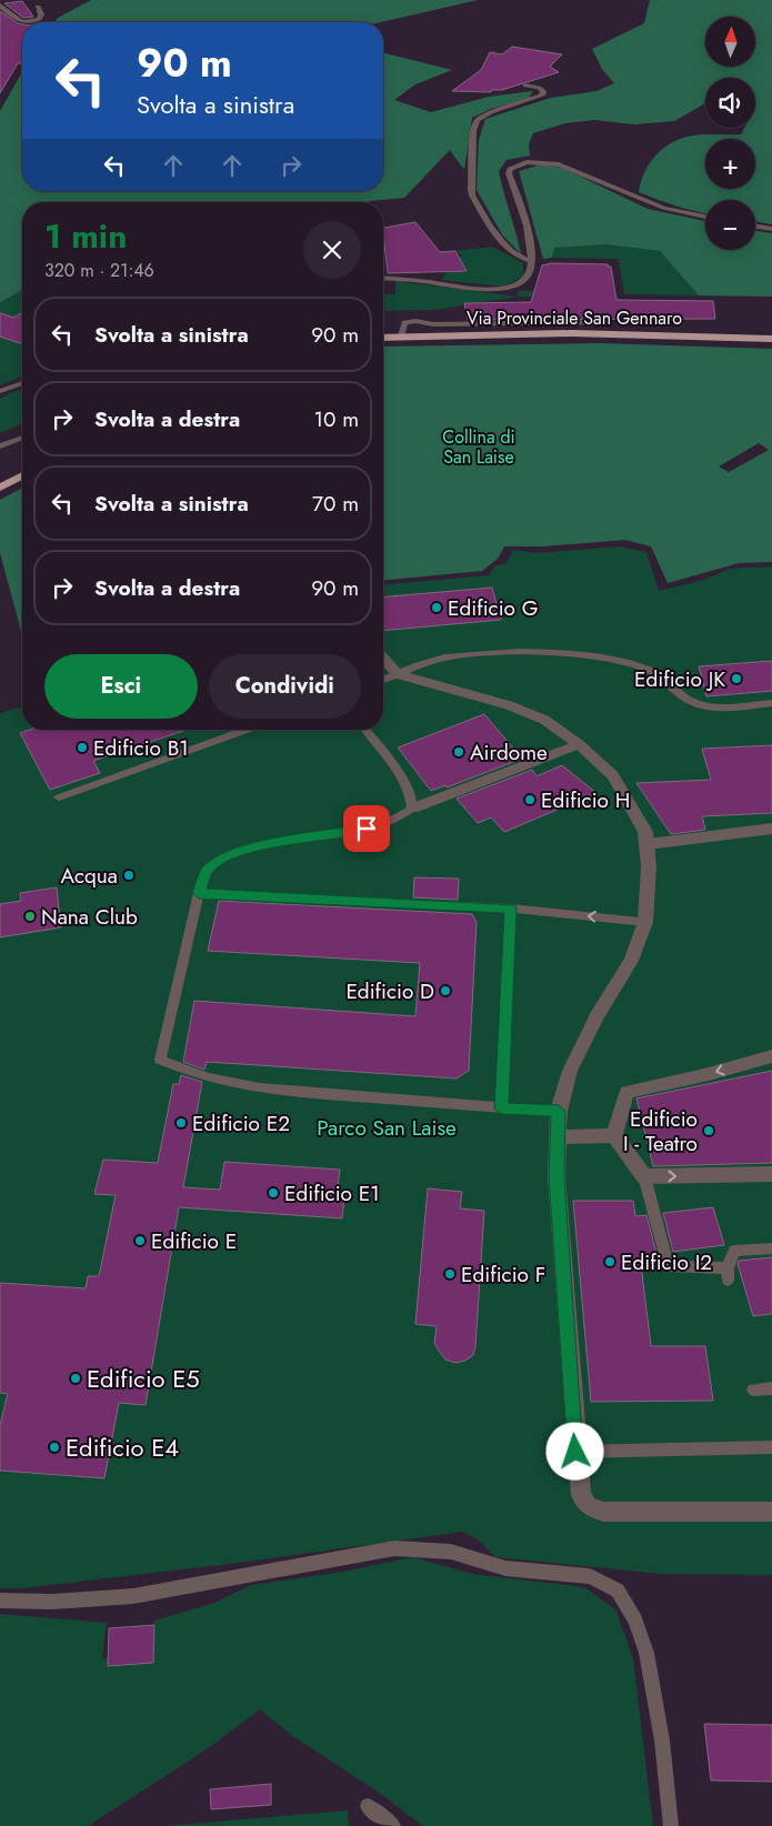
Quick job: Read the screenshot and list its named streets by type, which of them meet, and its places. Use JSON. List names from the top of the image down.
{
  "streets": {
    "main road": ["Via Provinciale San Gennaro"]
  },
  "parks": ["Collina di San Laise", "Parco San Laise"],
  "places": [
    "Edificio G",
    "Edificio JK",
    "Edificio B1",
    "Airdome",
    "Edificio H",
    "Acqua",
    "Nana Club",
    "Edificio D",
    "Edificio E2",
    "Edificio I - Teatro",
    "Edificio E1",
    "Edificio E",
    "Edificio I2",
    "Edificio F",
    "Edificio E5",
    "Edificio E4"
  ],
  "north": "top",
  "page": {
    "map_buttons": ["+", "−"],
    "turn": ["90 m", "Svolta a sinistra"],
    "heading": ["1 min", "320 m · 21:46"],
    "list": [
      {
        "name": "Svolta a sinistra",
        "value": "90 m"
      },
      {
        "name": "Svolta a destra",
        "value": "10 m"
      },
      {
        "name": "Svolta a sinistra",
        "value": "70 m"
      },
      {
        "name": "Svolta a destra",
        "value": "90 m"
      }
    ],
    "buttons": ["Esci", "Condividi"]
  }
}
